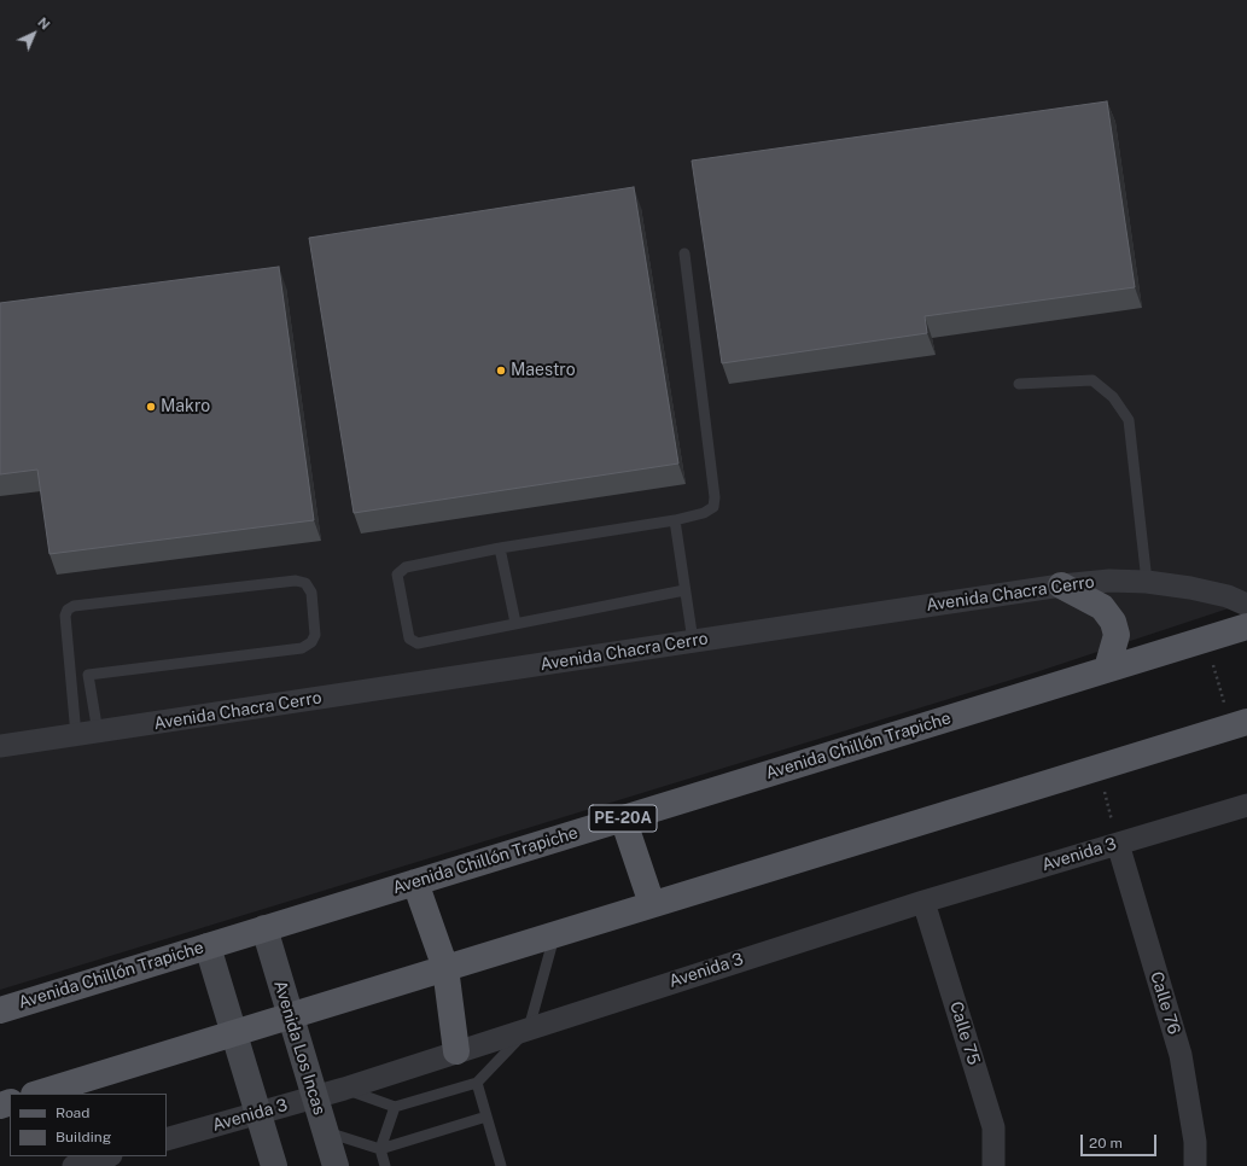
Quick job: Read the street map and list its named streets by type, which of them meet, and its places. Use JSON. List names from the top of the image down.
{
  "streets": {
    "main road": ["Avenida Chillón Trapiche", "PE-20A", "Avenida Los Incas"],
    "street": [
      "Avenida Chacra Cerro",
      "Avenida 3",
      "Calle 76",
      "Calle 75"
    ]
  },
  "crossings": [
    ["Avenida Chillón Trapiche", "Avenida Los Incas"],
    ["Avenida 3", "Calle 76"],
    ["Avenida 3", "Calle 75"],
    ["Avenida 3", "Avenida Los Incas"]
  ],
  "places": ["Maestro", "Makro"],
  "legend": ["Road", "Building"],
  "scale_bar": "20 m",
  "north": "top right"
}
